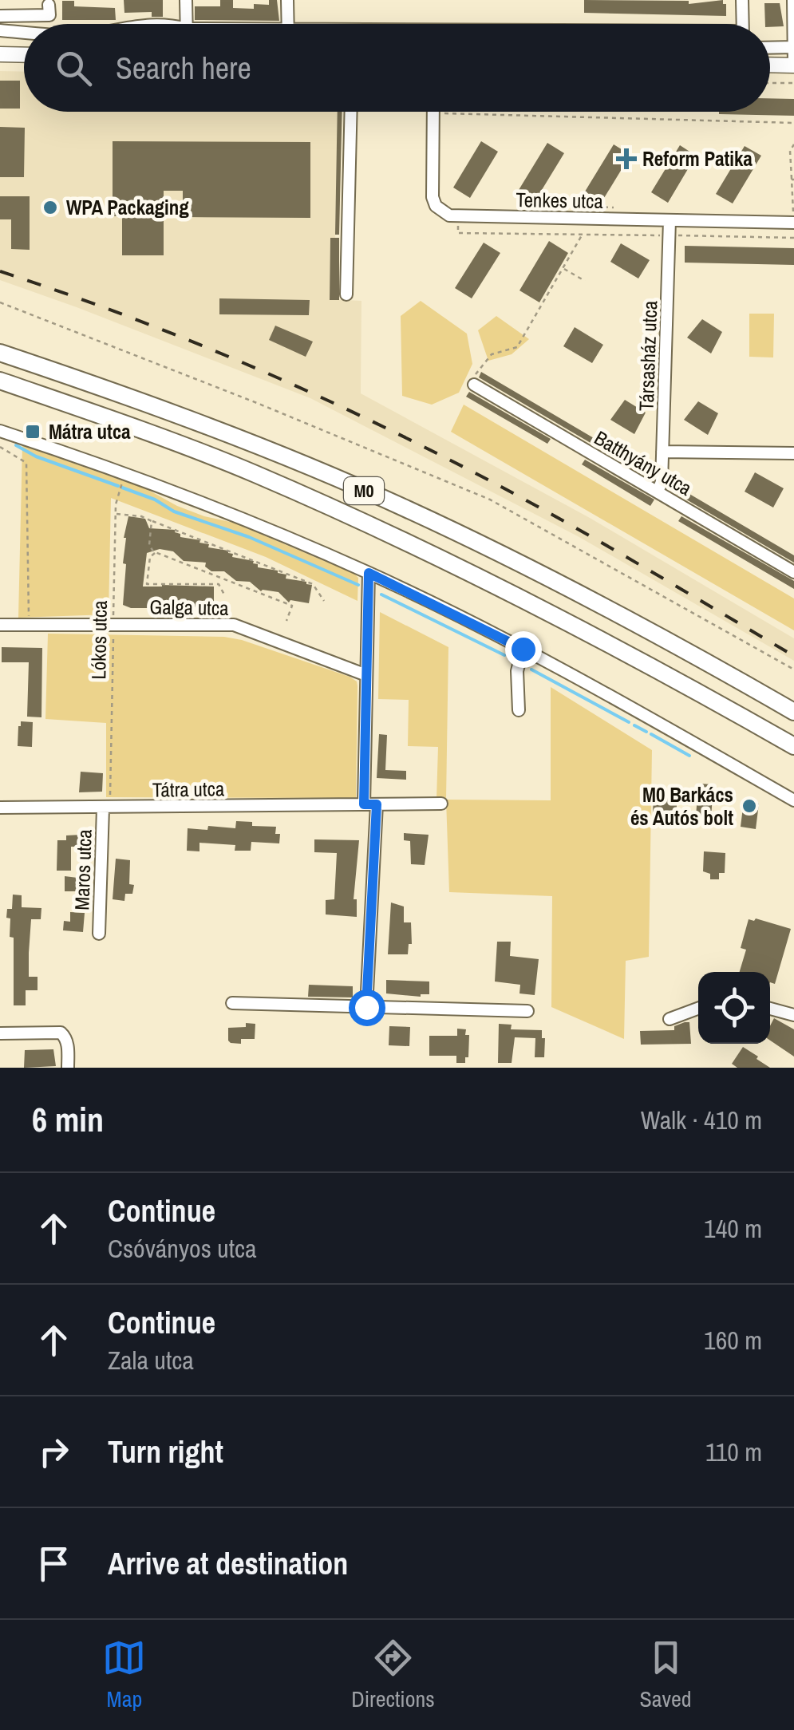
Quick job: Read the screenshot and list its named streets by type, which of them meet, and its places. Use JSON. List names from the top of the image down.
{
  "streets": {
    "highway": ["M0"],
    "street": [
      "Tenkes utca",
      "Társasház utca",
      "Batthyány utca",
      "Galga utca",
      "Tátra utca",
      "Maros utca"
    ],
    "path": ["Lókos utca"]
  },
  "crossings": [
    ["Tenkes utca", "Társasház utca"],
    ["Társasház utca", "Batthyány utca"],
    ["Galga utca", "Lókos utca"],
    ["Lókos utca", "Tátra utca"],
    ["Lókos utca", "Maros utca"],
    ["Tátra utca", "Maros utca"]
  ],
  "places": {
    "health": ["Reform Patika"],
    "other": ["WPA Packaging", "M0 Barkács és Autós bolt"],
    "transit": ["Mátra utca"]
  },
  "page": {
    "search": "Search here",
    "heading": ["6 min", "Walk · 410 m"],
    "list": [
      ["Continue", "Csóványos utca", "140 m"],
      ["Continue", "Zala utca", "160 m"],
      ["Turn right", "110 m"],
      "Arrive at destination"
    ],
    "nav": ["Map", "Directions", "Saved"]
  }
}
